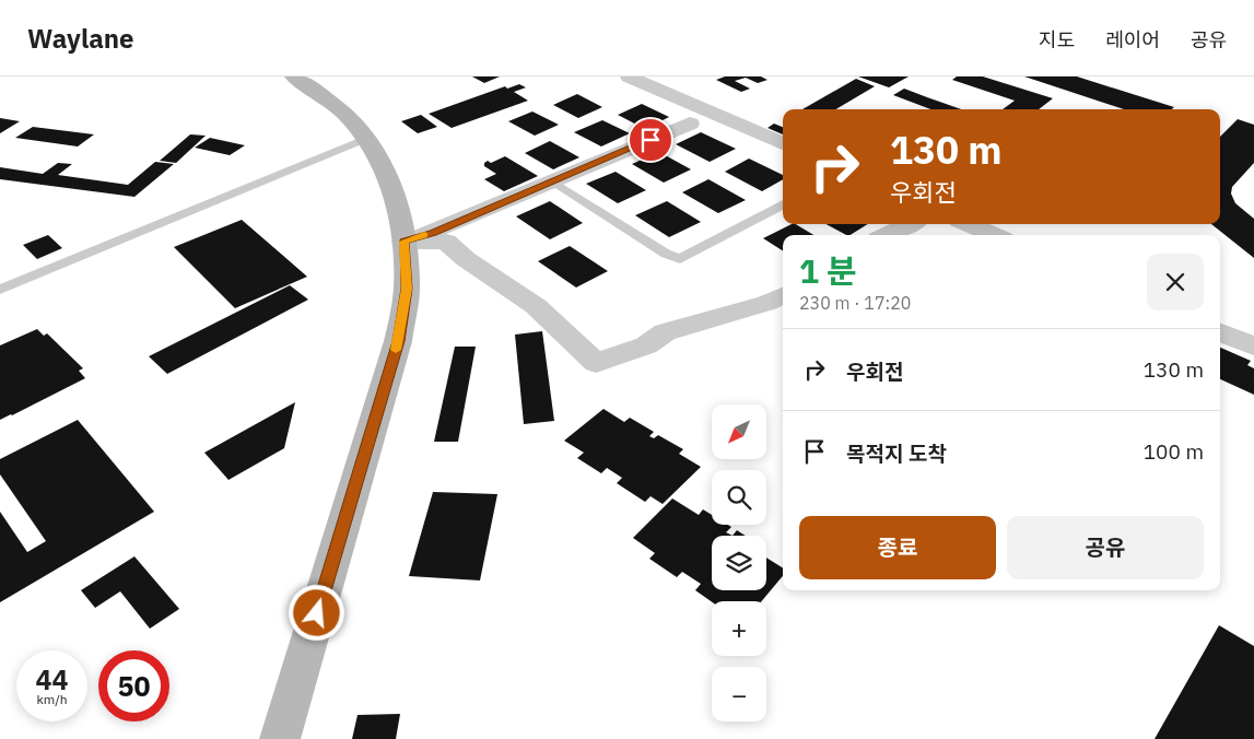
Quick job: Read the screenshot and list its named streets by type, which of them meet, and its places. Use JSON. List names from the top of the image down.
{
  "north": "bottom left",
  "page": {
    "header": "Waylane",
    "nav": ["지도", "레이어", "공유"],
    "turn": ["130 m", "우회전"],
    "heading": ["1 분", "230 m · 17:20"],
    "list": [
      {
        "name": "우회전",
        "value": "130 m"
      },
      {
        "name": "목적지 도착",
        "value": "100 m"
      }
    ],
    "map_buttons": ["+", "−"],
    "buttons": ["종료", "공유"],
    "speed": "44 km/h",
    "limit": "50"
  }
}
